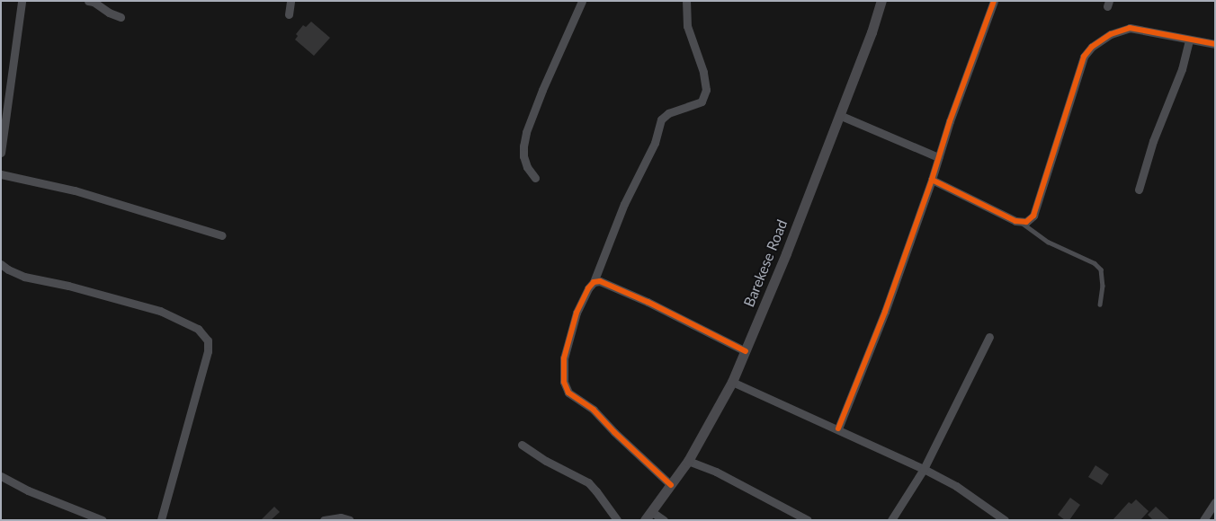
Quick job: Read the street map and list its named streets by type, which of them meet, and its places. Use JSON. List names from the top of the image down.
{
  "streets": {
    "main road": ["Barekese Road"]
  }
}
